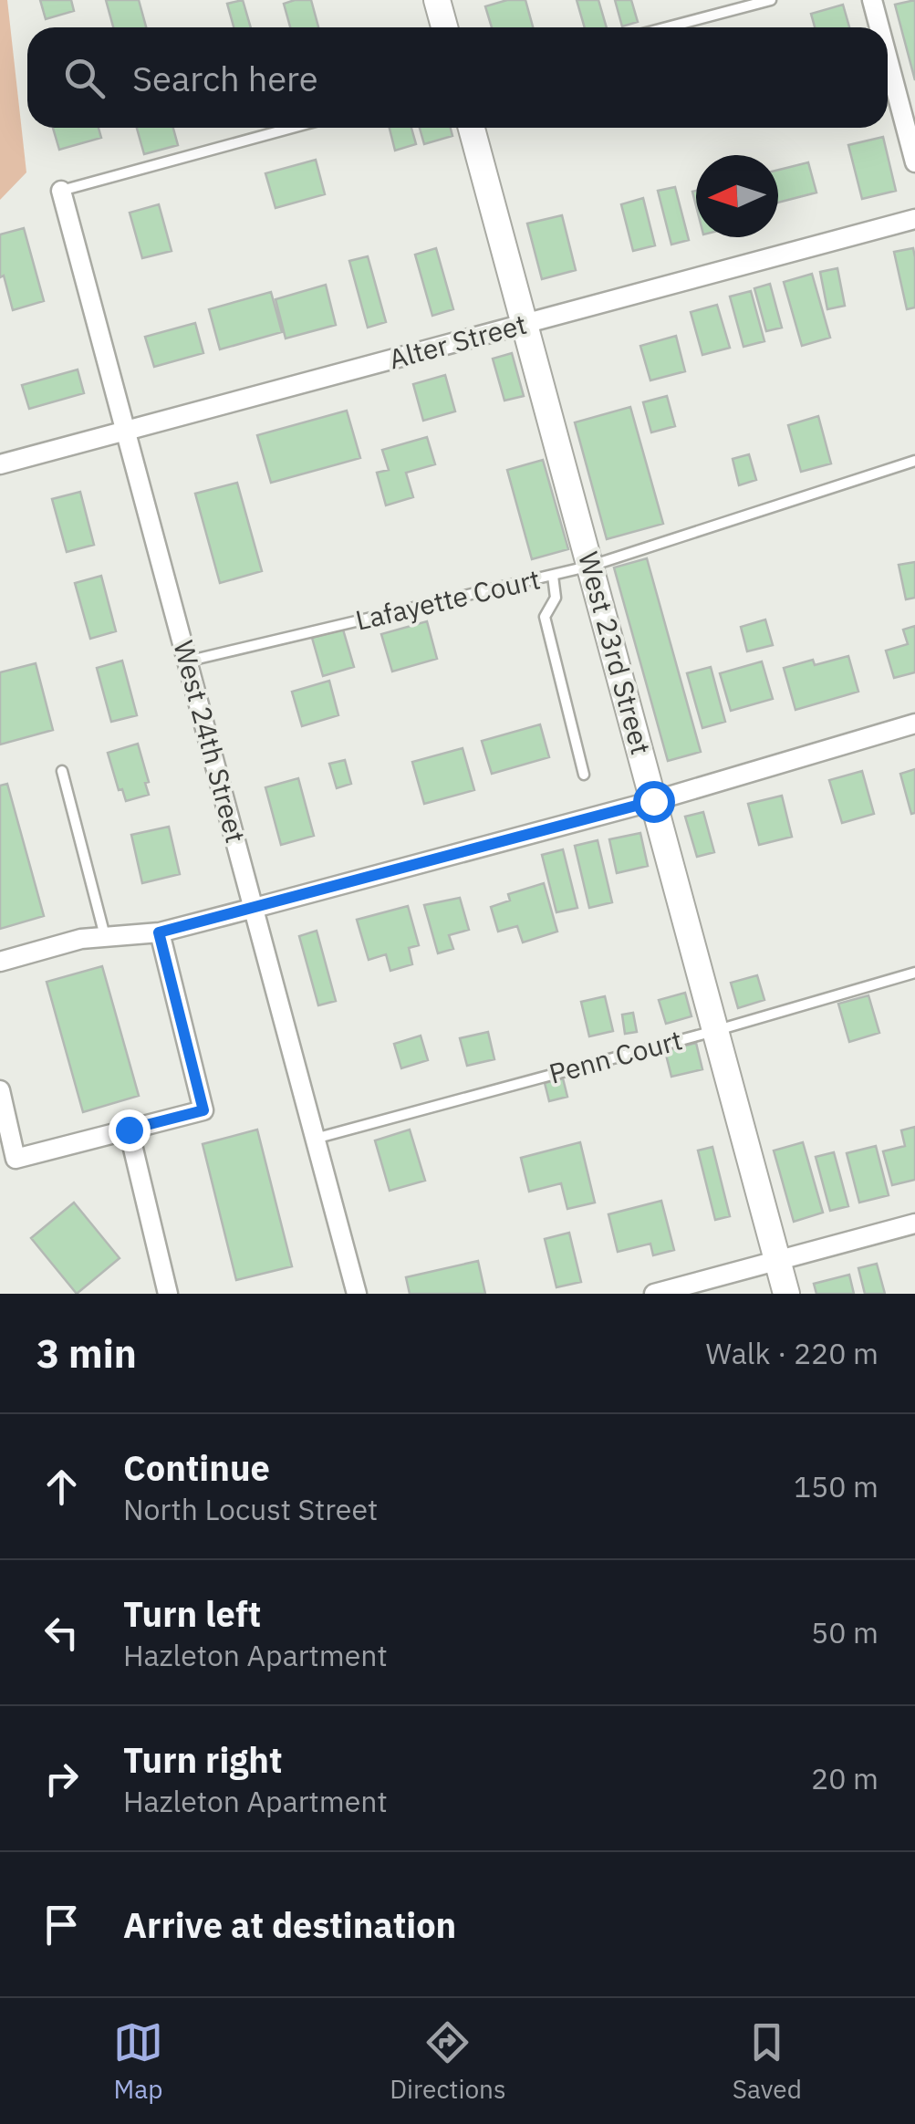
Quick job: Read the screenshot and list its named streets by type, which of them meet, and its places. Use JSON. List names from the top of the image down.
{
  "streets": {
    "street": ["Alter Street", "West 23rd Street", "West 24th Street"],
    "lane": ["Lafayette Court", "Penn Court"]
  },
  "crossings": [
    ["Alter Street", "West 23rd Street"],
    ["Alter Street", "West 24th Street"],
    ["Lafayette Court", "West 23rd Street"],
    ["Lafayette Court", "West 24th Street"],
    ["West 23rd Street", "Penn Court"],
    ["West 24th Street", "Penn Court"]
  ],
  "north": "left",
  "page": {
    "search": "Search here",
    "heading": ["3 min", "Walk · 220 m"],
    "list": [
      ["Continue", "North Locust Street", "150 m"],
      ["Turn left", "Hazleton Apartment", "50 m"],
      ["Turn right", "Hazleton Apartment", "20 m"],
      "Arrive at destination"
    ],
    "nav": ["Map", "Directions", "Saved"]
  }
}
